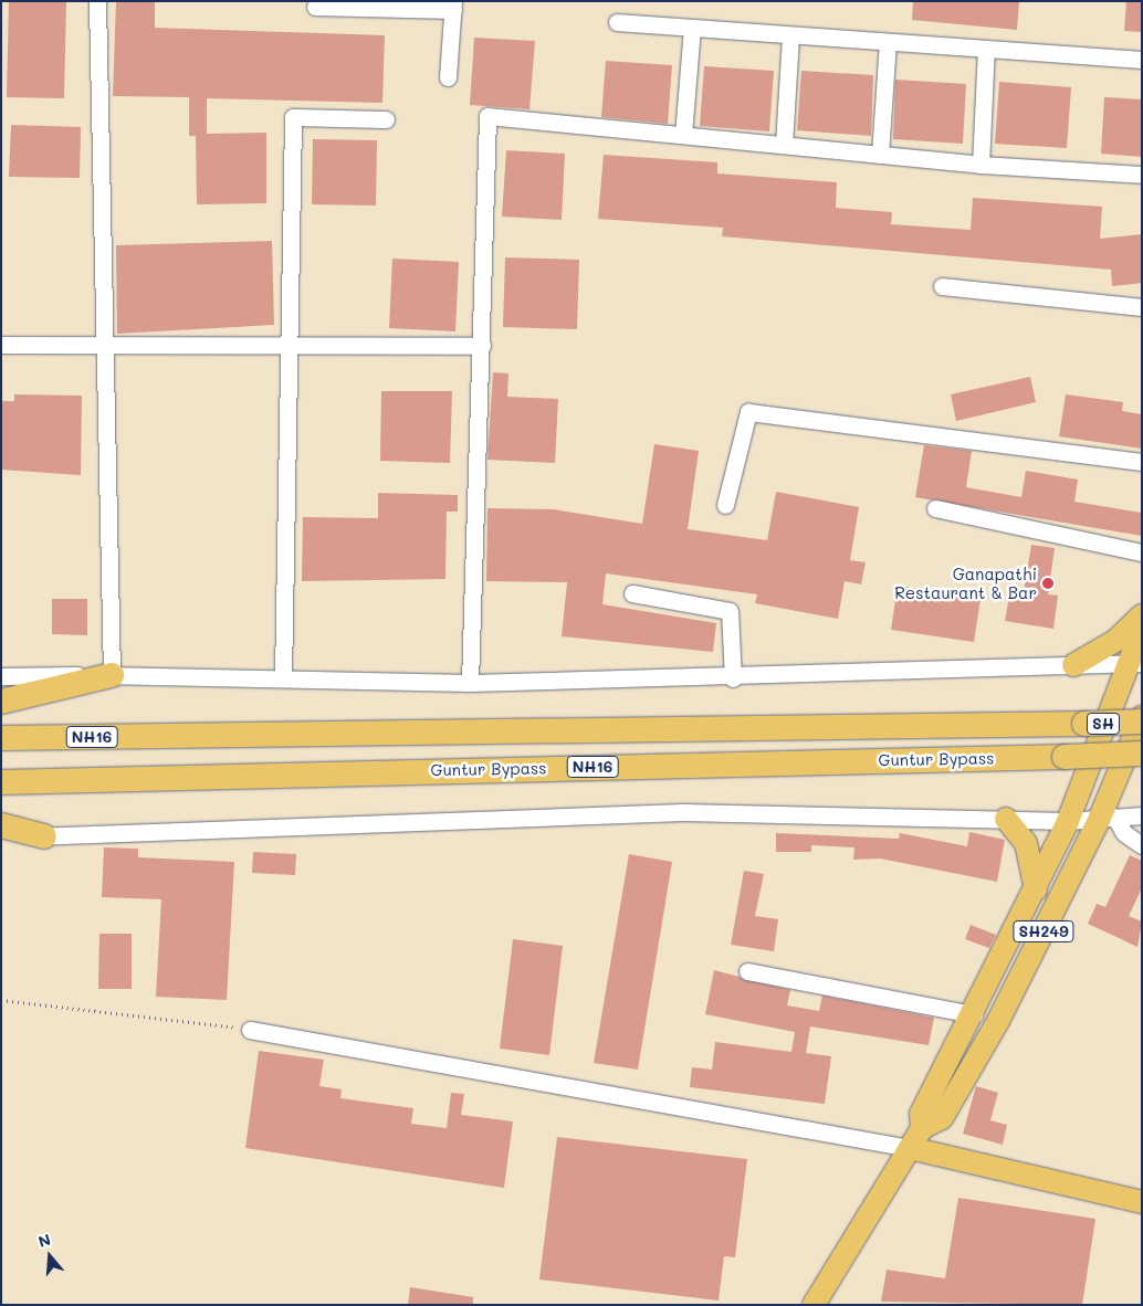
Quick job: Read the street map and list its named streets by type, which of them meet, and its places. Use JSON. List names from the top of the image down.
{
  "streets": {
    "highway": ["NH16", "Guntur Bypass"],
    "main road": ["SH", "SH249"]
  },
  "crossings": [
    ["SH", "SH249"]
  ],
  "places": ["Ganapathi Restaurant & Bar"],
  "north": "top"
}
